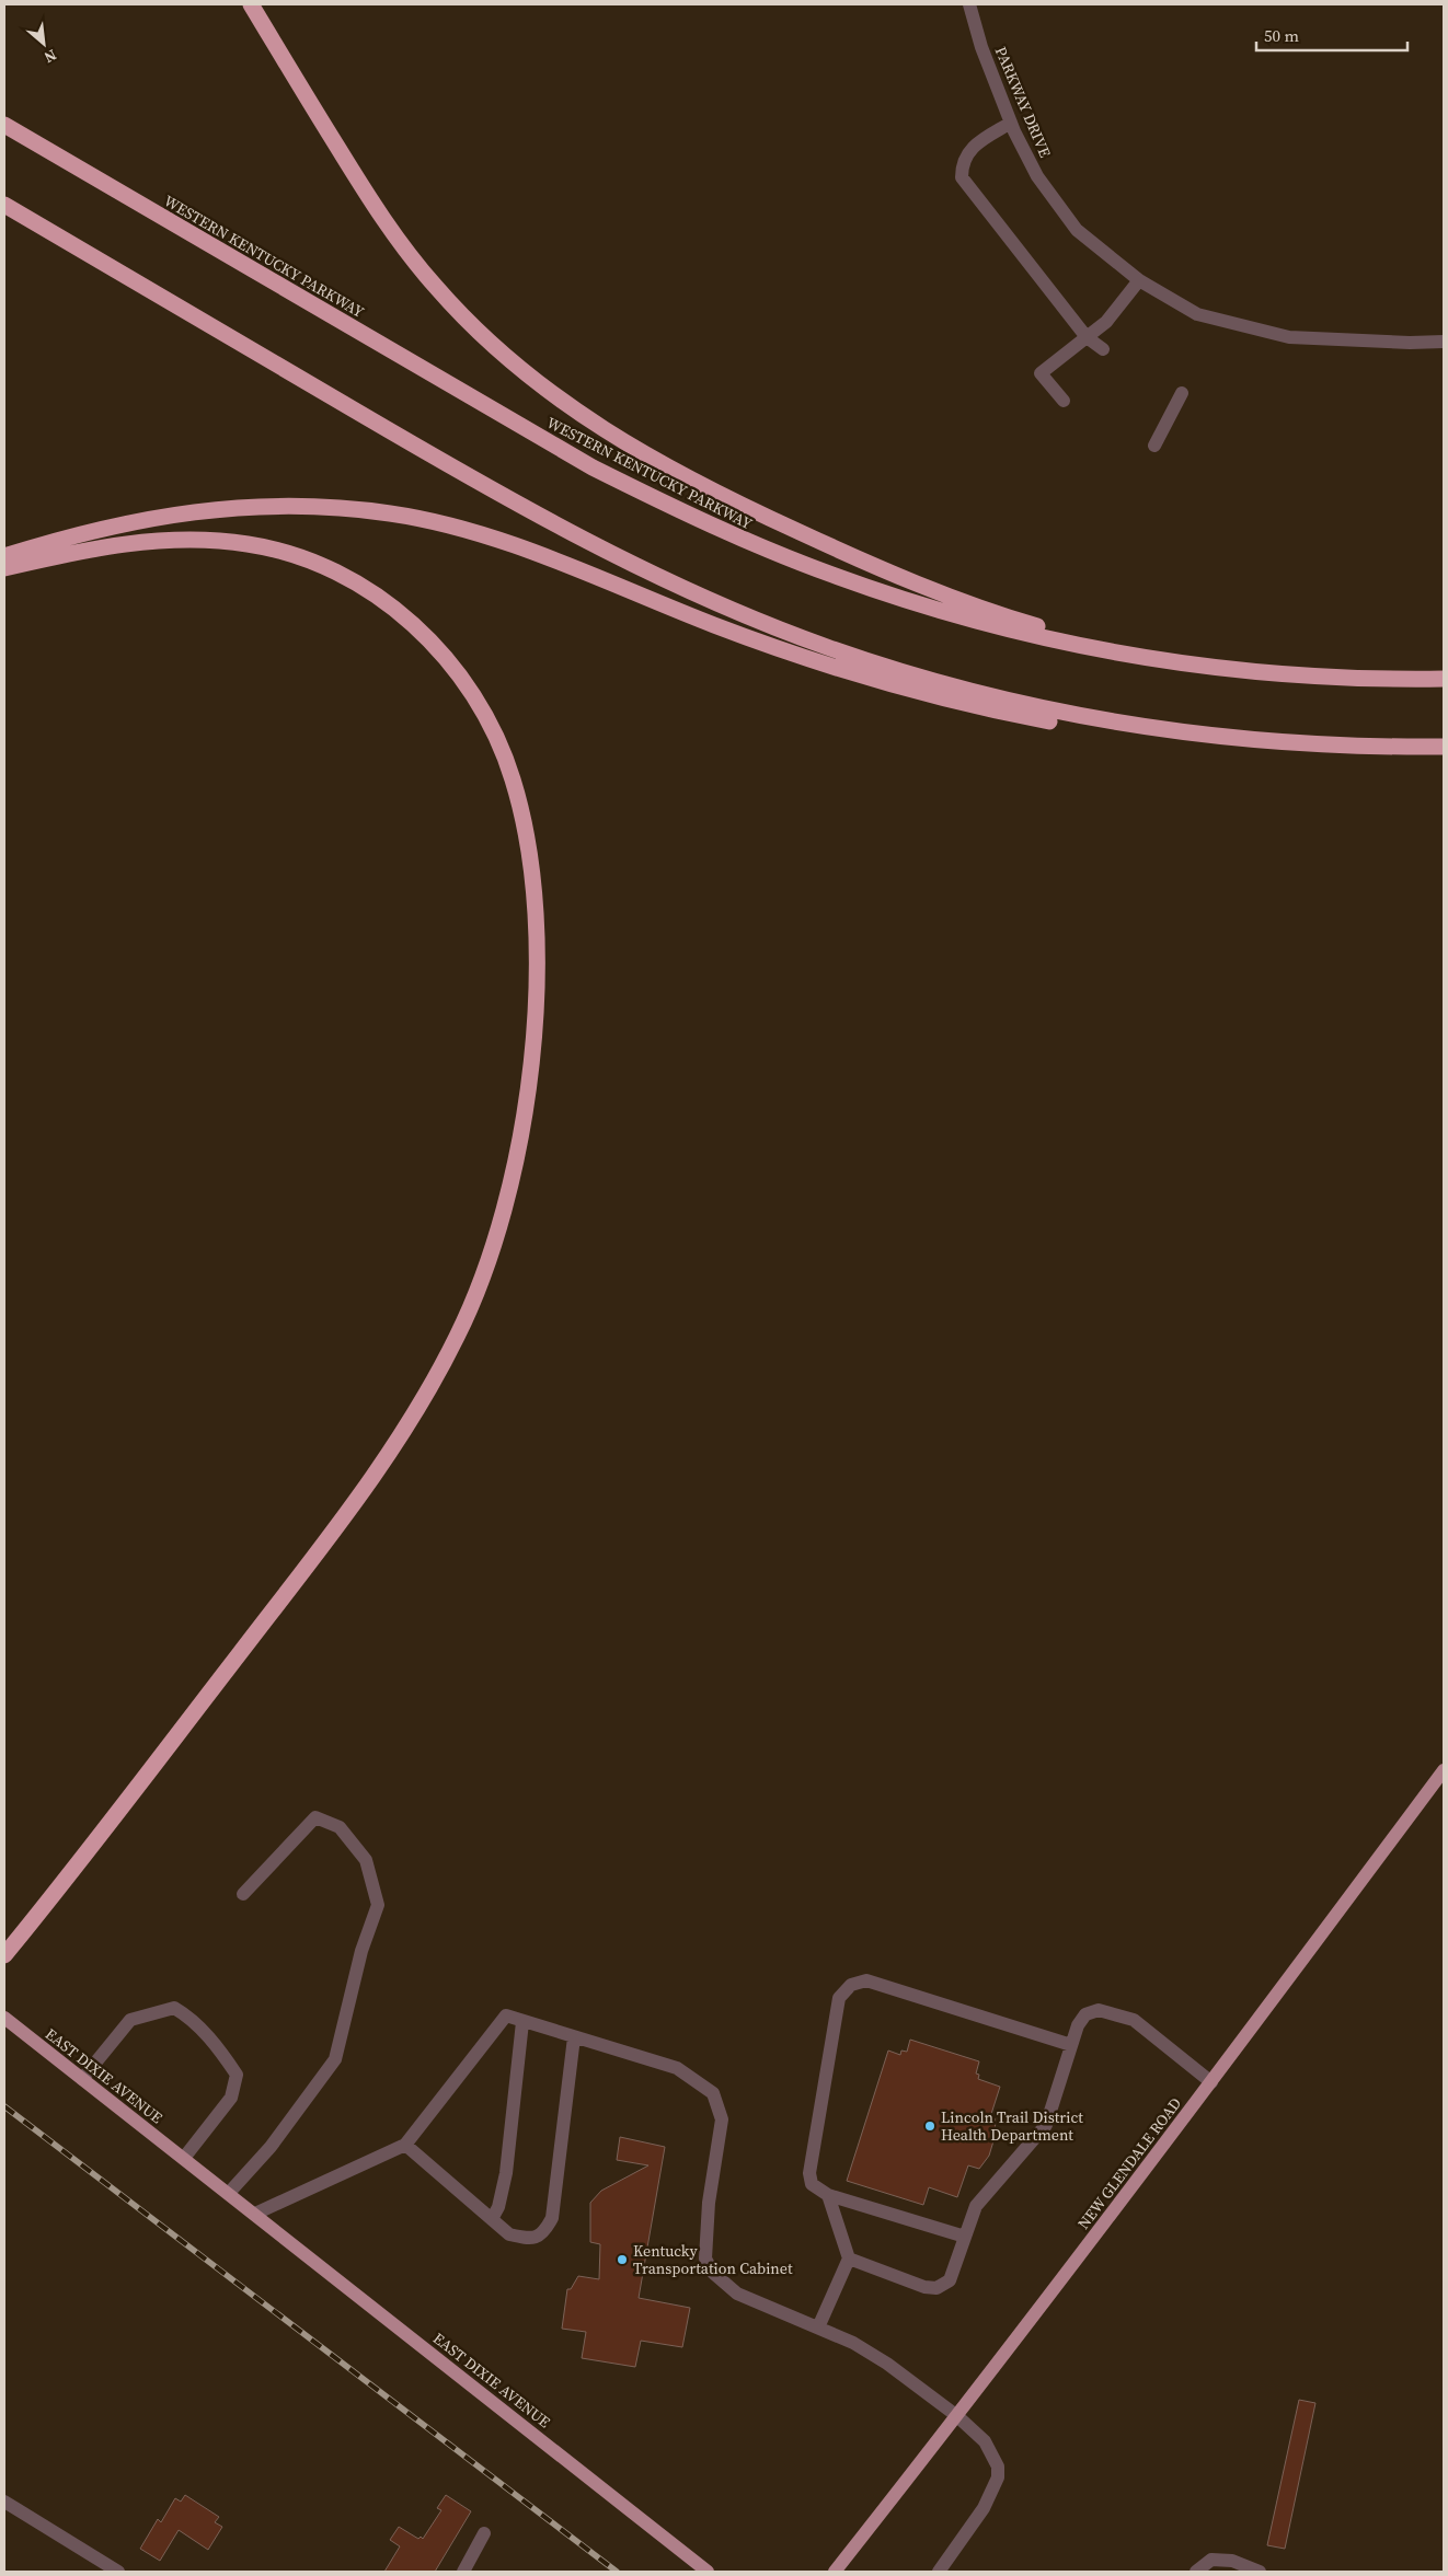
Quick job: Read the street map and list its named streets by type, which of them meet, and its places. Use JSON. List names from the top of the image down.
{
  "streets": {
    "highway": ["WESTERN KENTUCKY PARKWAY"],
    "main road": ["EAST DIXIE AVENUE", "NEW GLENDALE ROAD"],
    "street": ["PARKWAY DRIVE"]
  },
  "places": ["Lincoln Trail District Health Department", "Kentucky Transportation Cabinet"],
  "scale_bar": "50 m",
  "north": "bottom right"
}
